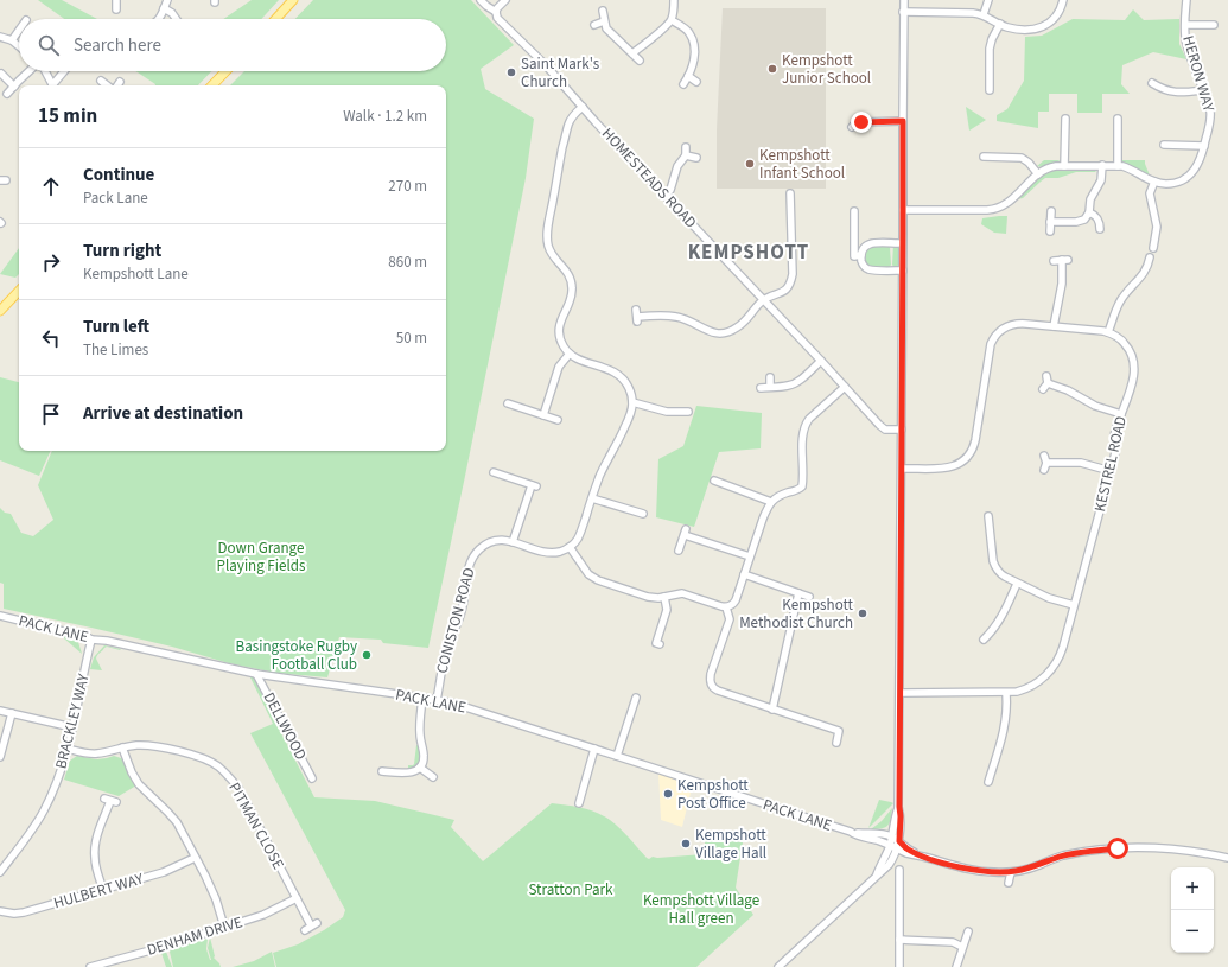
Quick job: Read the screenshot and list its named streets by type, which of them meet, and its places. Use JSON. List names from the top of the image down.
{
  "streets": {
    "street": [
      "HERON WAY",
      "HOMESTEADS ROAD",
      "KESTREL ROAD",
      "CONISTON ROAD",
      "PACK LANE",
      "BRACKLEY WAY",
      "DELLWOOD",
      "PITMAN CLOSE",
      "HULBERT WAY",
      "DENHAM DRIVE"
    ]
  },
  "crossings": [
    ["CONISTON ROAD", "PACK LANE"],
    ["PACK LANE", "BRACKLEY WAY"],
    ["PACK LANE", "DELLWOOD"],
    ["BRACKLEY WAY", "PITMAN CLOSE"],
    ["PITMAN CLOSE", "DENHAM DRIVE"]
  ],
  "districts": ["KEMPSHOTT"],
  "parks": ["Down Grange Playing Fields", "Stratton Park", "Kempshott Village Hall green"],
  "places": [
    "Kempshott Junior School",
    "Saint Mark's Church",
    "Kempshott Infant School",
    "Kempshott Methodist Church",
    "Basingstoke Rugby Football Club",
    "Kempshott Post Office",
    "Kempshott Village Hall"
  ],
  "page": {
    "search": "Search here",
    "heading": ["15 min", "Walk · 1.2 km"],
    "list": [
      ["Continue", "Pack Lane", "270 m"],
      ["Turn right", "Kempshott Lane", "860 m"],
      ["Turn left", "The Limes", "50 m"],
      "Arrive at destination"
    ],
    "map_buttons": ["+", "−"]
  }
}
